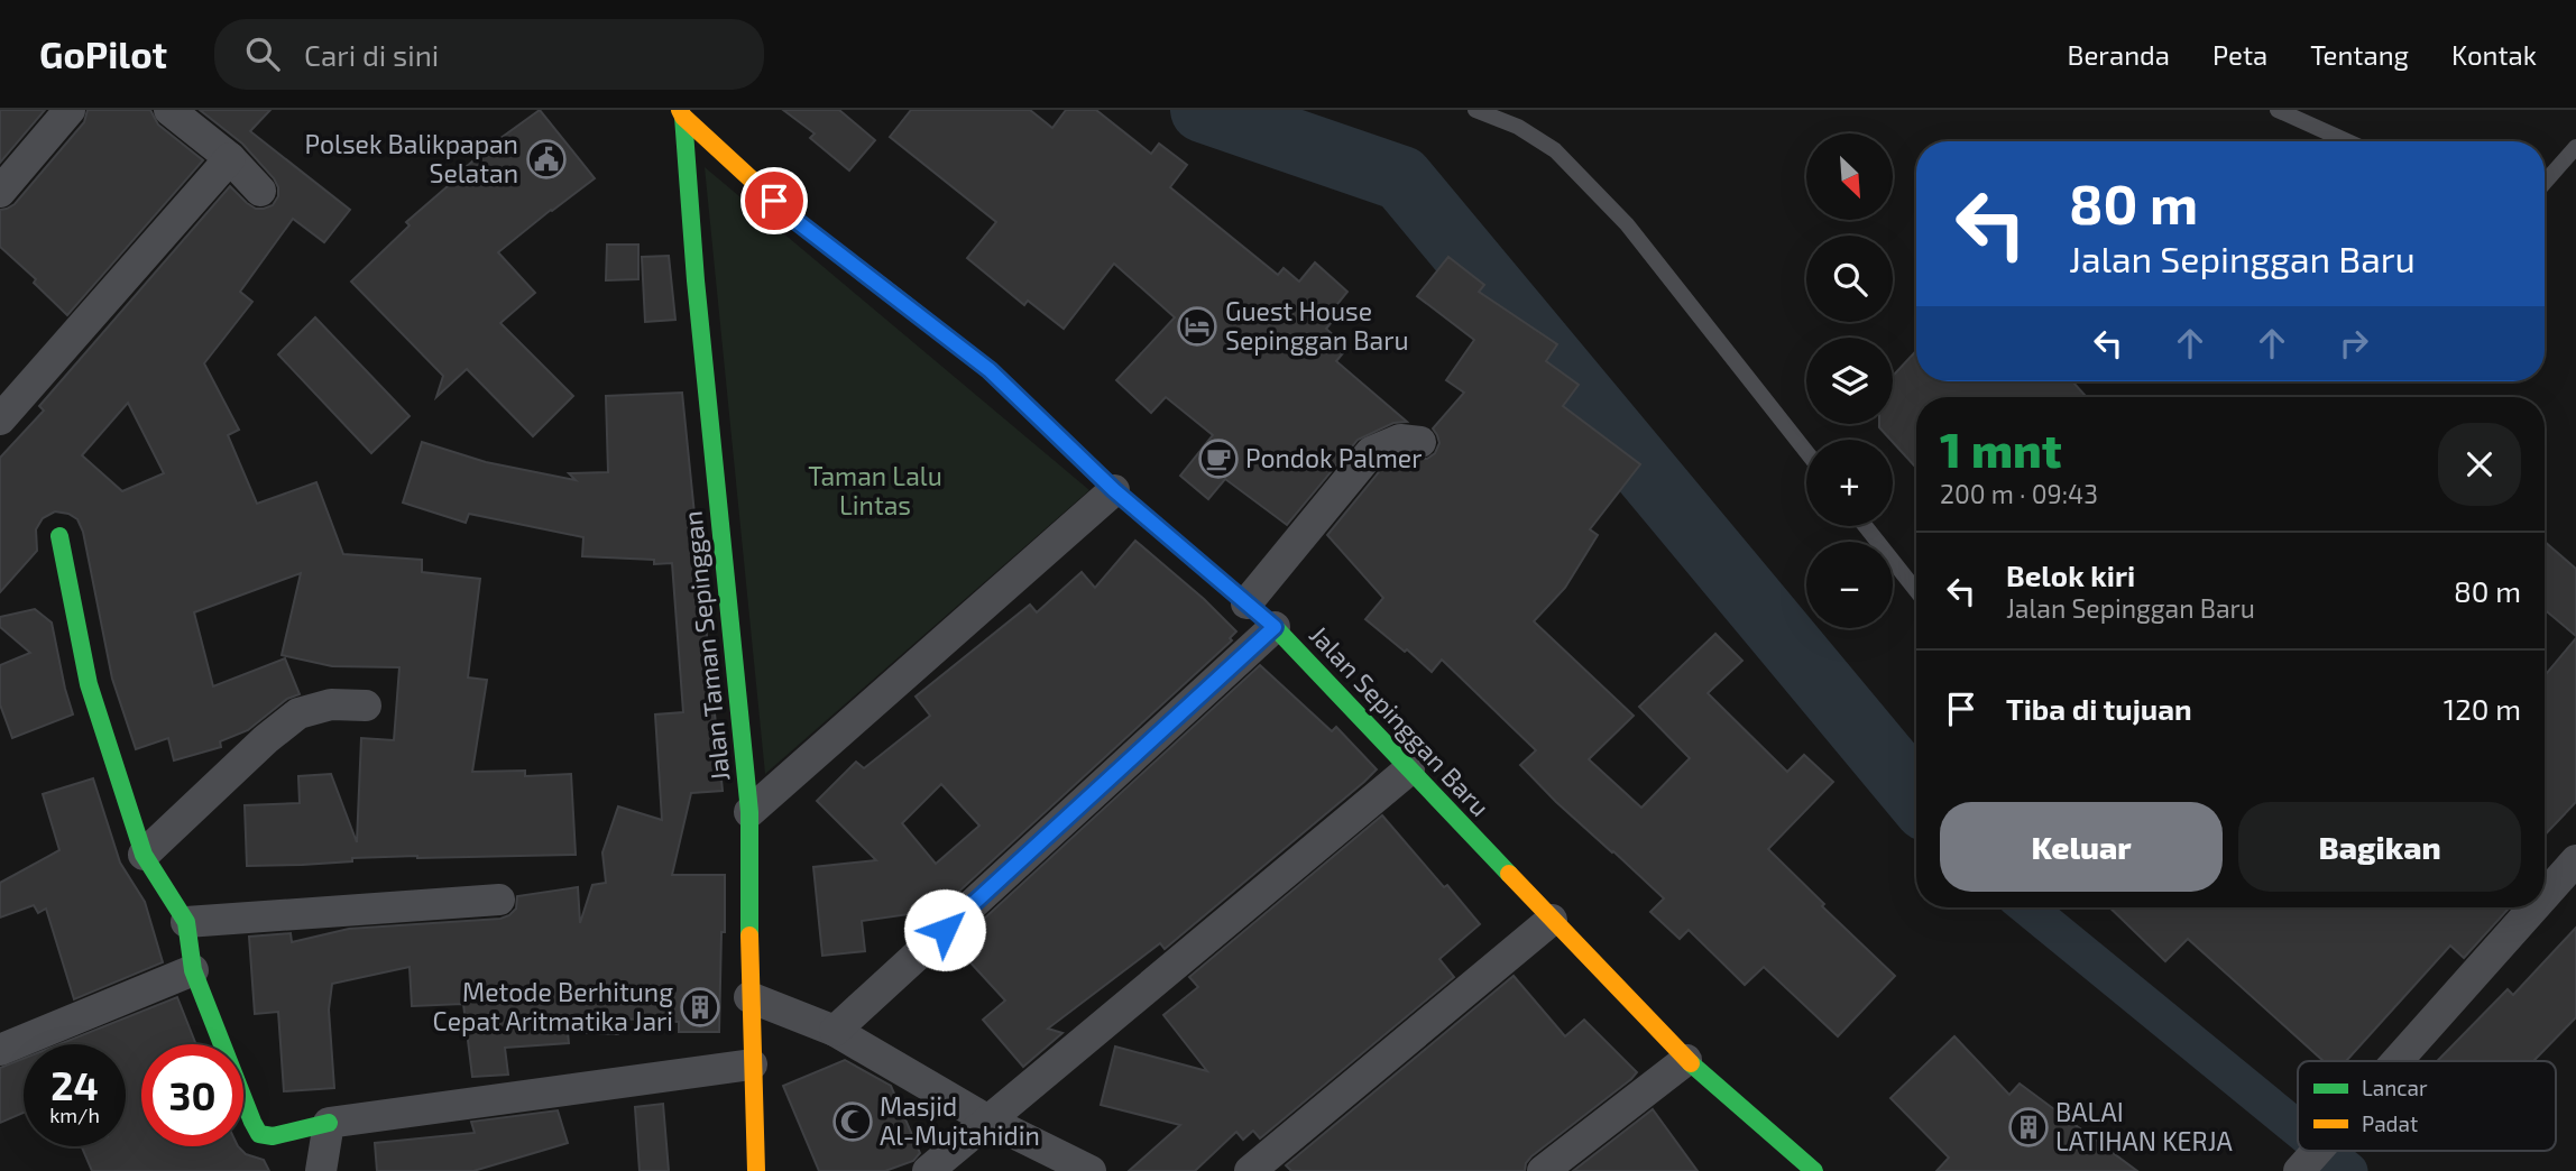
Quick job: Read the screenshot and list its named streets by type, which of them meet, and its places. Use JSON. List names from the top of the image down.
{
  "streets": {
    "street": ["Jalan Taman Sepinggan", "Jalan Sepinggan Baru"]
  },
  "crossings": [
    ["Jalan Taman Sepinggan", "Jalan Sepinggan Baru"]
  ],
  "parks": ["Taman Lalu Lintas"],
  "places": {
    "public building": ["Polsek Balikpapan Selatan"],
    "hotel": ["Guest House Sepinggan Baru"],
    "cafe": ["Pondok Palmer"],
    "building": ["Metode Berhitung Cepat Aritmatika Jari", "BALAI LATIHAN KERJA"],
    "mosque": ["Masjid Al-Mujtahidin"]
  },
  "legend": ["Lancar", "Padat"],
  "north": "bottom right",
  "page": {
    "header": "GoPilot",
    "search": "Cari di sini",
    "nav": [
      "Beranda",
      "Peta",
      "Tentang",
      "Kontak"
    ],
    "map_buttons": ["+", "−"],
    "turn": ["80 m", "Jalan Sepinggan Baru"],
    "heading": ["1 mnt", "200 m · 09:43"],
    "list": [
      {
        "name": "Belok kiri",
        "note": "Jalan Sepinggan Baru",
        "value": "80 m"
      },
      {
        "name": "Tiba di tujuan",
        "value": "120 m"
      }
    ],
    "buttons": ["Keluar", "Bagikan"],
    "speed": "24 km/h",
    "limit": "30"
  }
}
